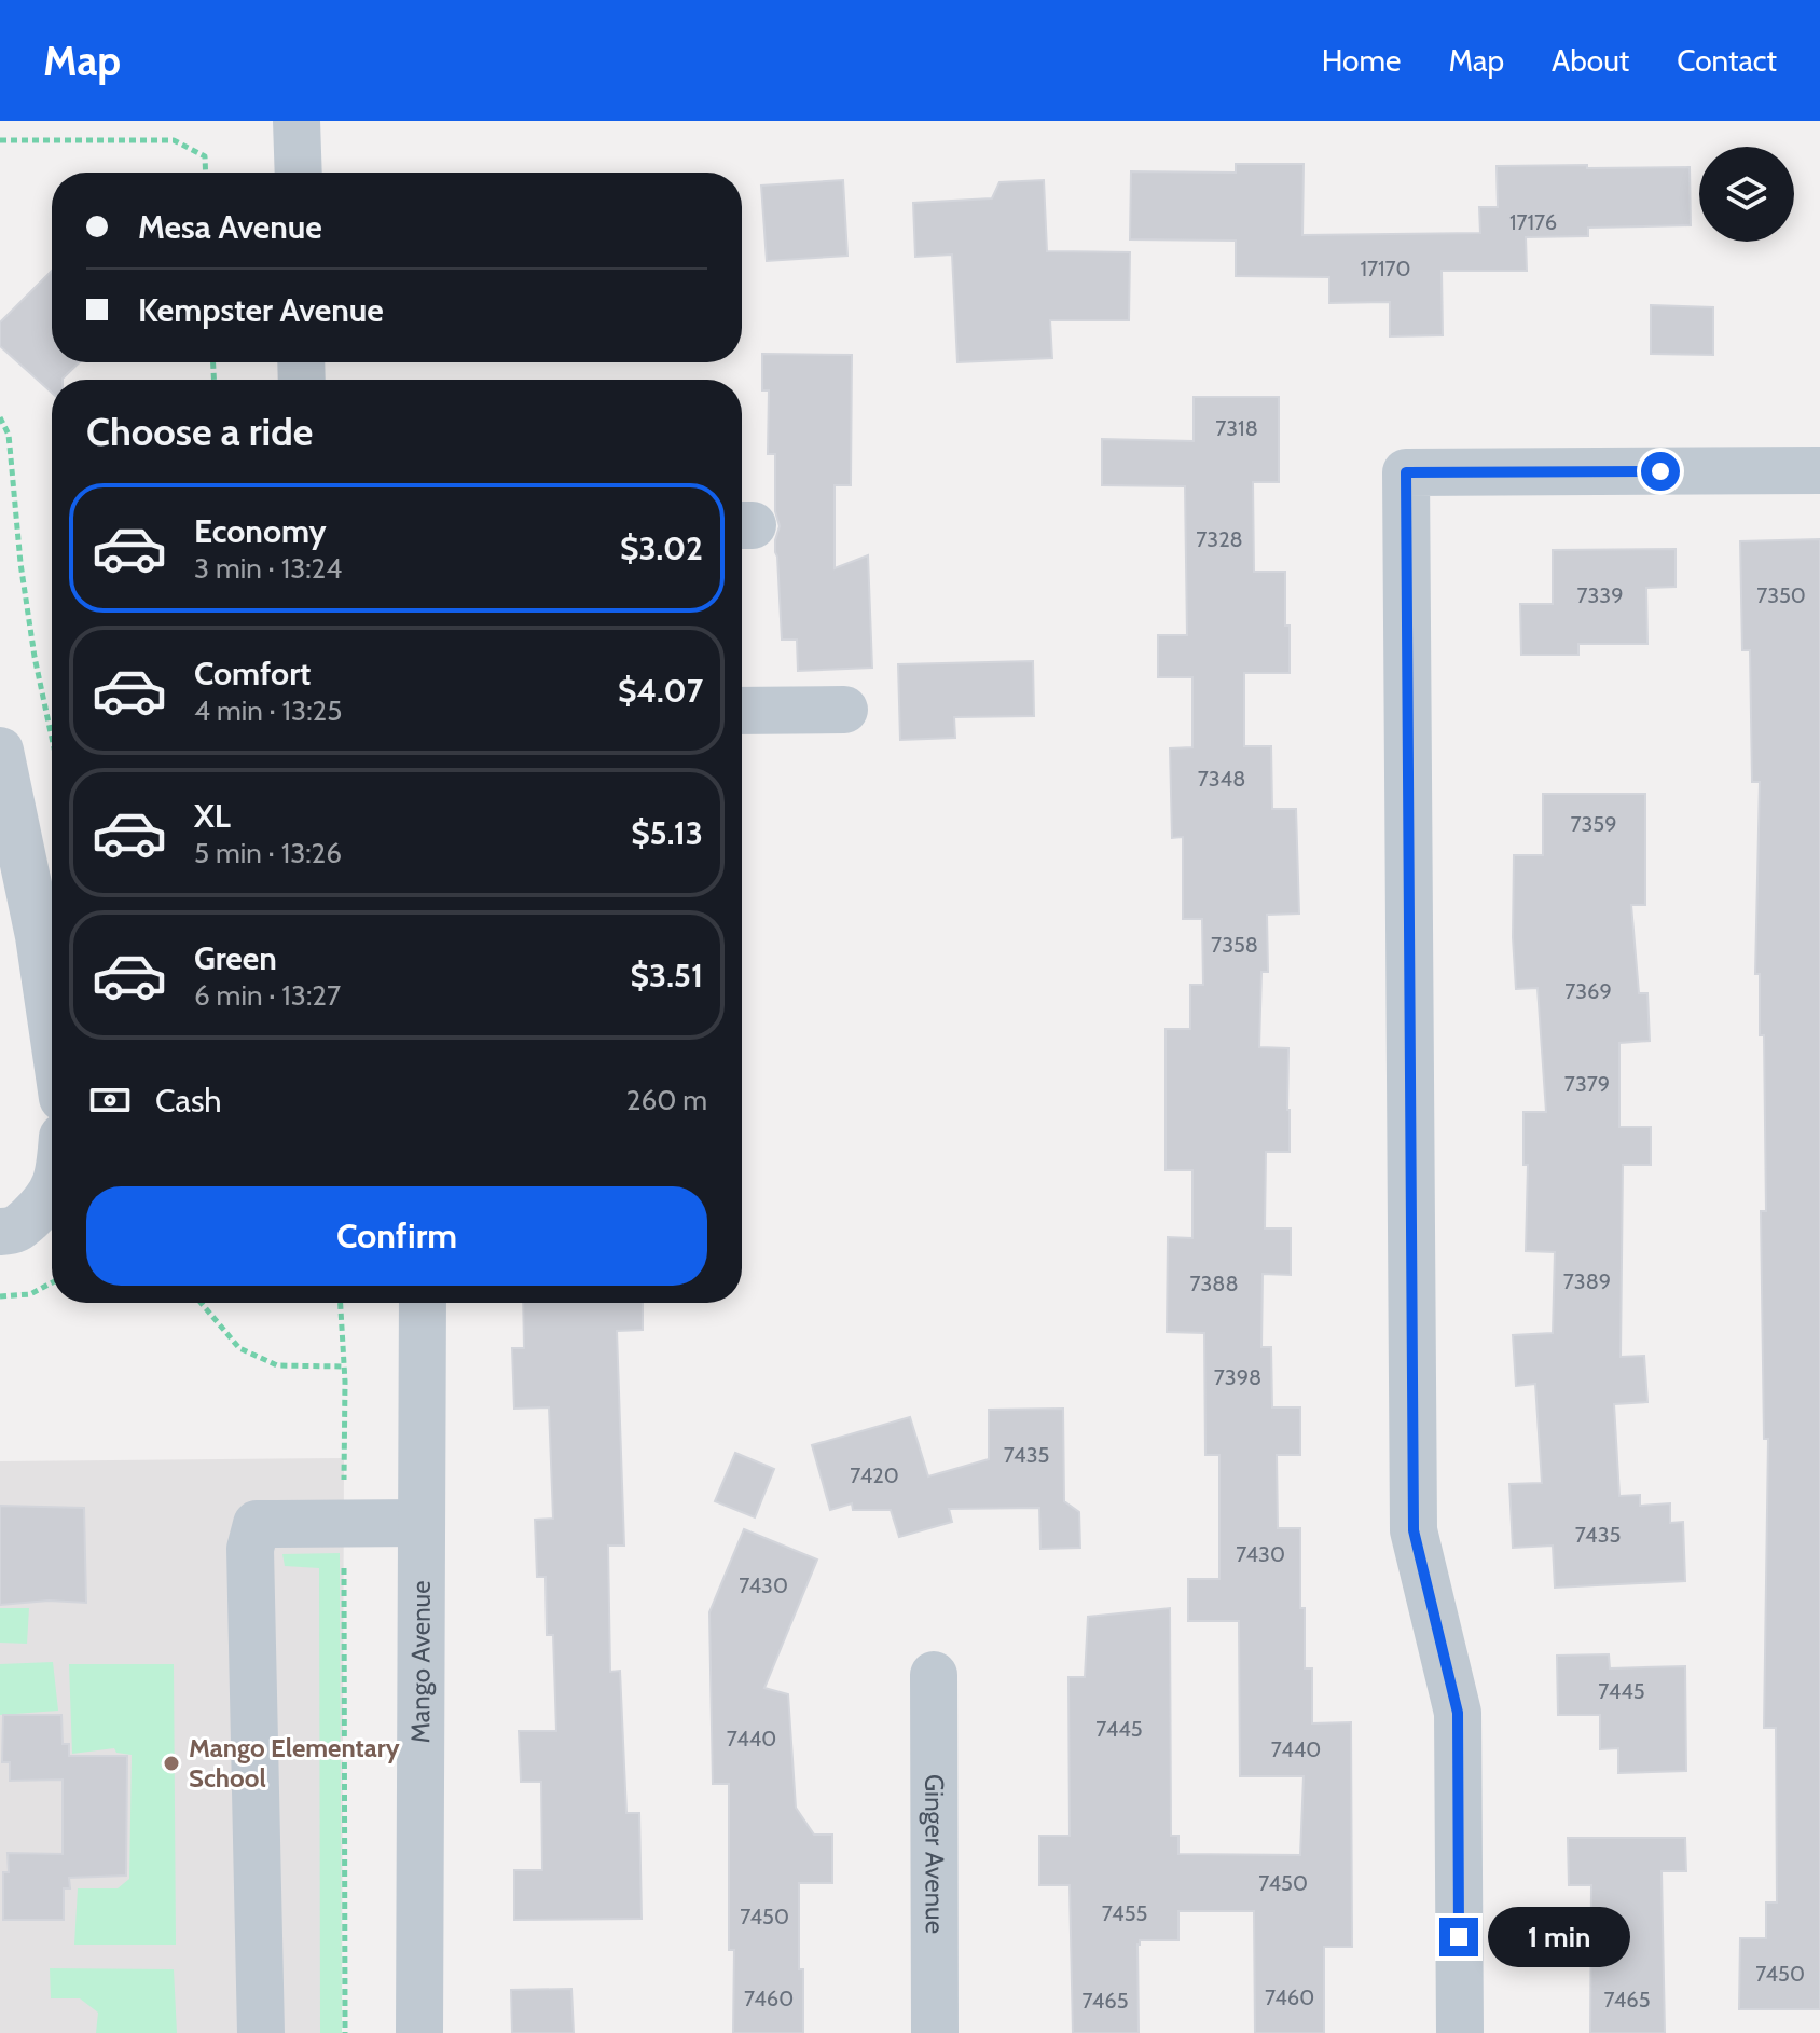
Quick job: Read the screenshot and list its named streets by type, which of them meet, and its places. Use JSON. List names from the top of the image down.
{
  "streets": {
    "street": ["Mango Avenue", "Ginger Avenue"]
  },
  "places": ["Mango Elementary School"],
  "house_numbers": [
    "17176",
    "17170",
    "7318",
    "7328",
    "7339",
    "7350",
    "7348",
    "7359",
    "7358",
    "7369",
    "7379",
    "7389",
    "7388",
    "7398",
    "7435",
    "7420",
    "7435",
    "7430",
    "7430",
    "7445",
    "7445",
    "7440",
    "7440",
    "7450",
    "7455",
    "7450",
    "7450",
    "7460",
    "7460",
    "7465",
    "7465"
  ],
  "page": {
    "header": "Map",
    "nav": [
      "Home",
      "Map",
      "About",
      "Contact"
    ],
    "banner": ["Mesa Avenue", "Kempster Avenue"],
    "heading": "Choose a ride",
    "list": [
      {
        "name": "Economy",
        "note": "3 min · 13:24",
        "value": "$3.02"
      },
      {
        "name": "Comfort",
        "note": "4 min · 13:25",
        "value": "$4.07"
      },
      {
        "name": "XL",
        "note": "5 min · 13:26",
        "value": "$5.13"
      },
      {
        "name": "Green",
        "note": "6 min · 13:27",
        "value": "$3.51"
      }
    ],
    "pay": ["Cash", "260 m"],
    "buttons": "Confirm",
    "bubble": "1 min"
  }
}
